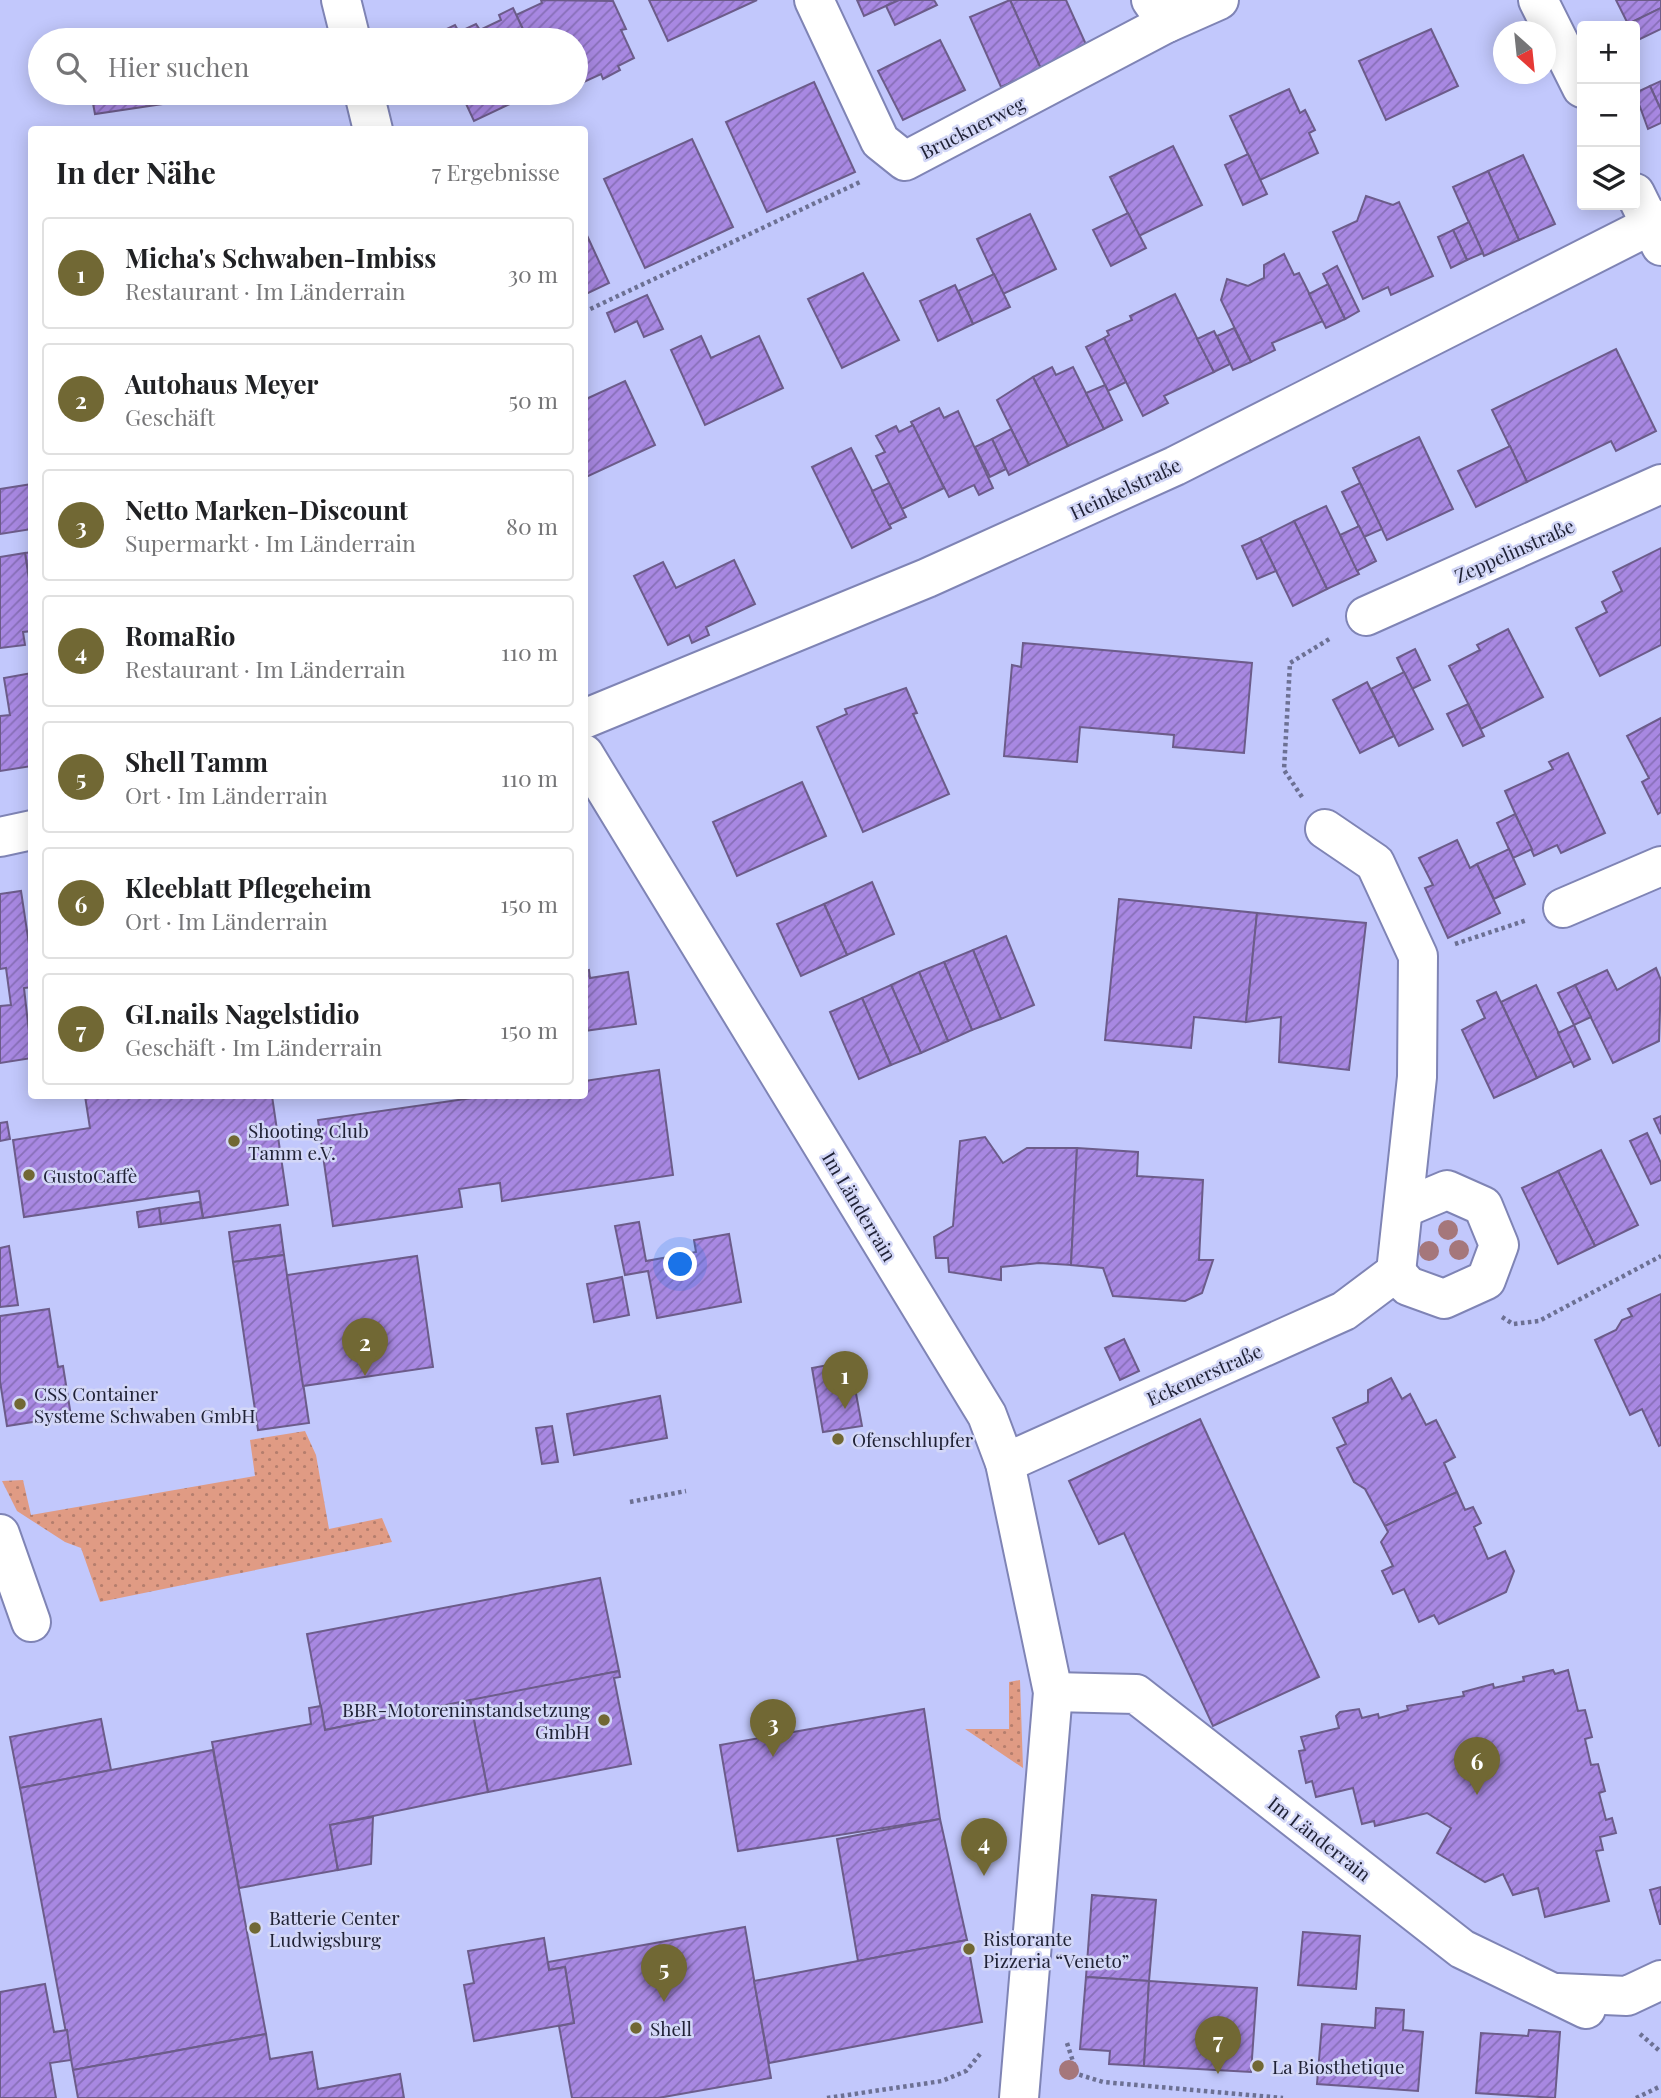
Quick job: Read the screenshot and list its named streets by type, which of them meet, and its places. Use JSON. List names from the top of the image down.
{
  "streets": {
    "street": [
      "Brucknerweg",
      "Heinkelstraße",
      "Zeppelinstraße",
      "Im Länderrain",
      "Eckenerstraße"
    ]
  },
  "crossings": [
    ["Im Länderrain", "Eckenerstraße"]
  ],
  "places": [
    "Shooting Club Tamm e.V.",
    "GustoCaffè",
    "CSS Container Systeme Schwaben GmbH",
    "Ofenschlupfer",
    "BBR-Motoreninstandsetzung GmbH",
    "Batterie Center Ludwigsburg",
    "Ristorante Pizzeria “Veneto”",
    "Shell",
    "La Biosthetique"
  ],
  "north": "bottom right",
  "page": {
    "map_buttons": ["+", "−"],
    "search": "Hier suchen",
    "heading": ["In der Nähe", "7 Ergebnisse"],
    "list": [
      {
        "mark": "1",
        "name": "Micha's Schwaben-Imbiss",
        "note": "Restaurant · Im Länderrain",
        "value": "30 m"
      },
      {
        "mark": "2",
        "name": "Autohaus Meyer",
        "note": "Geschäft",
        "value": "50 m"
      },
      {
        "mark": "3",
        "name": "Netto Marken-Discount",
        "note": "Supermarkt · Im Länderrain",
        "value": "80 m"
      },
      {
        "mark": "4",
        "name": "RomaRio",
        "note": "Restaurant · Im Länderrain",
        "value": "110 m"
      },
      {
        "mark": "5",
        "name": "Shell Tamm",
        "note": "Ort · Im Länderrain",
        "value": "110 m"
      },
      {
        "mark": "6",
        "name": "Kleeblatt Pflegeheim",
        "note": "Ort · Im Länderrain",
        "value": "150 m"
      },
      {
        "mark": "7",
        "name": "GI.nails Nagelstidio",
        "note": "Geschäft · Im Länderrain",
        "value": "150 m"
      }
    ],
    "pins": [
      "2",
      "1",
      "3",
      "6",
      "4",
      "5",
      "7"
    ]
  }
}
